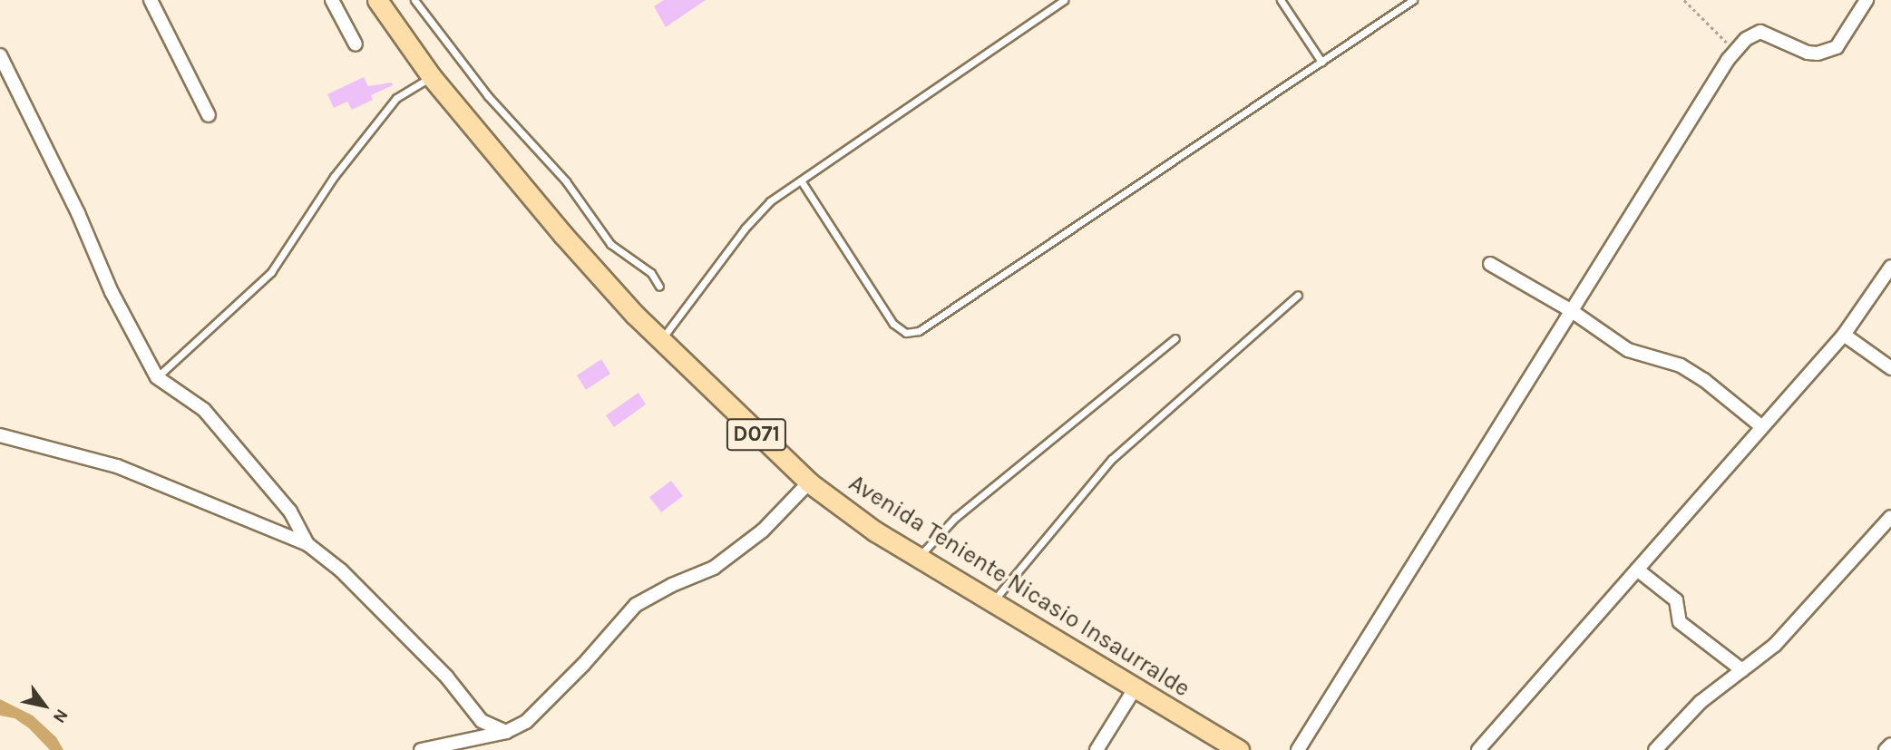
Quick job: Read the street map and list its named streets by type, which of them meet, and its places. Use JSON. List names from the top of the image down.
{
  "streets": {
    "main road": ["D071", "Avenida Teniente Nicasio Insaurralde"]
  },
  "north": "bottom right"
}
